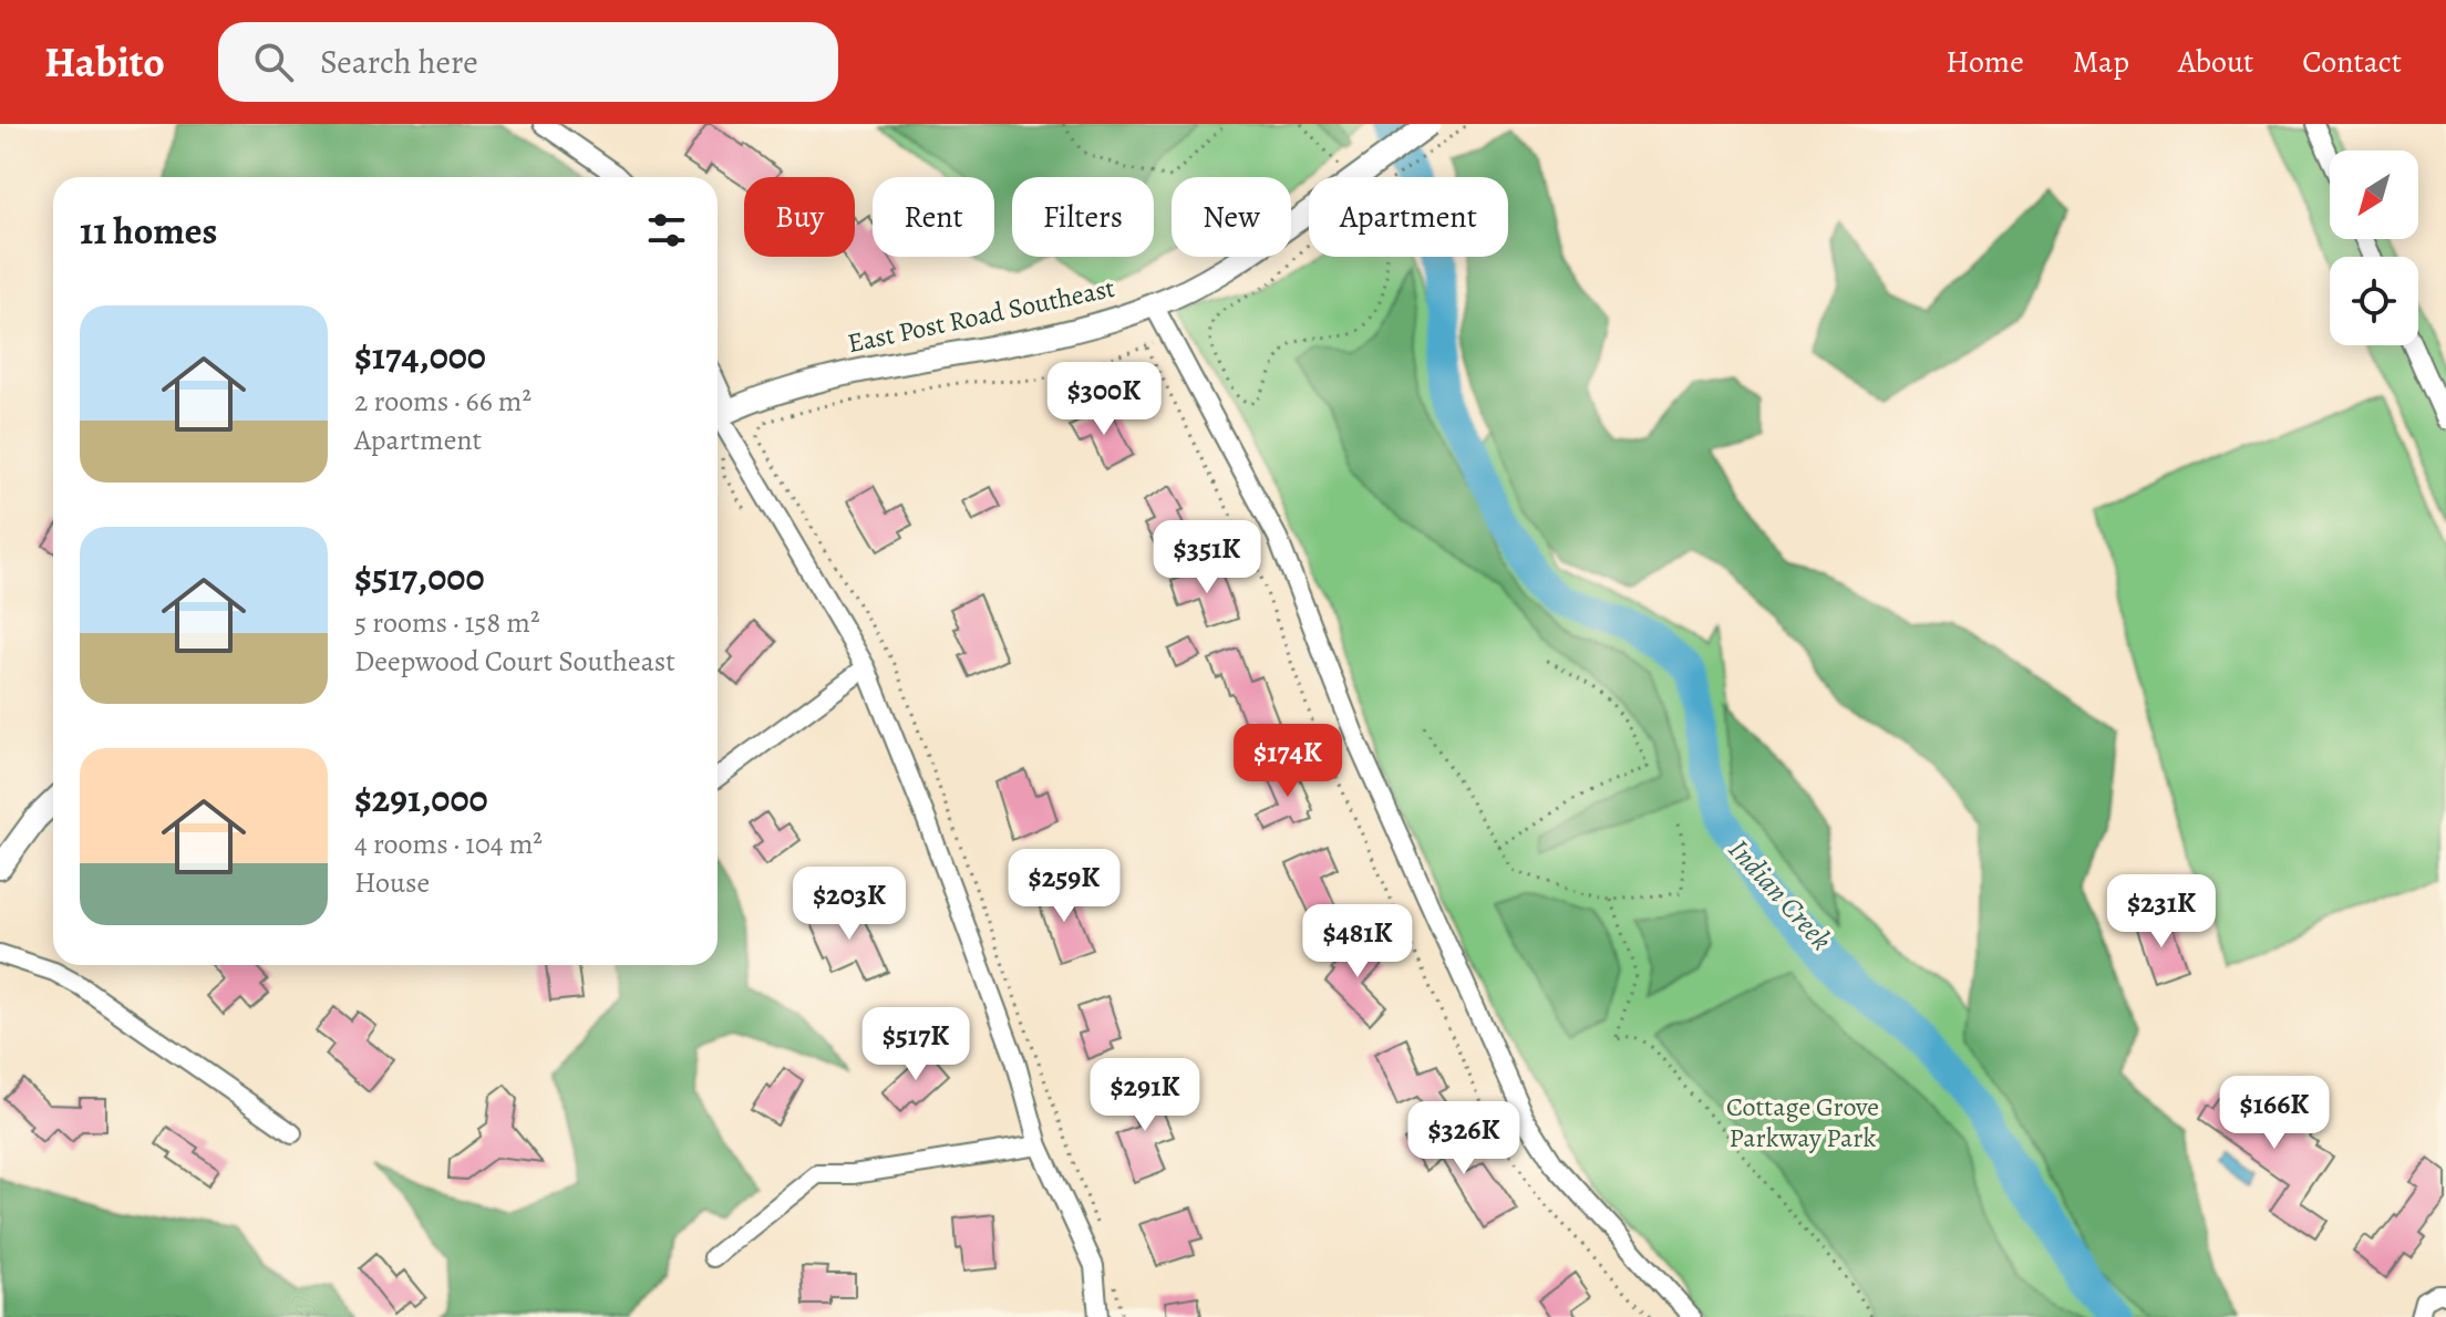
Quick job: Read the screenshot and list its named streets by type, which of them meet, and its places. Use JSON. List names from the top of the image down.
{
  "streets": {
    "main road": ["East Post Road Southeast"]
  },
  "water": ["Indian Creek"],
  "parks": ["Cottage Grove Parkway Park"],
  "north": "bottom left",
  "page": {
    "header": "Habito",
    "search": "Search here",
    "nav": [
      "Home",
      "Map",
      "About",
      "Contact"
    ],
    "chip": [
      "Buy",
      "Rent",
      "Filters",
      "New",
      "Apartment"
    ],
    "heading": "11 homes",
    "list": [
      {
        "name": "$174,000",
        "note": "2 rooms · 66 m² · Apartment"
      },
      {
        "name": "$517,000",
        "note": "5 rooms · 158 m² · Deepwood Court Southeast"
      },
      {
        "name": "$291,000",
        "note": "4 rooms · 104 m² · House"
      }
    ],
    "price": [
      "$300K",
      "$351K",
      "$174K",
      "$259K",
      "$203K",
      "$231K",
      "$481K",
      "$517K",
      "$291K",
      "$166K",
      "$326K"
    ]
  }
}
